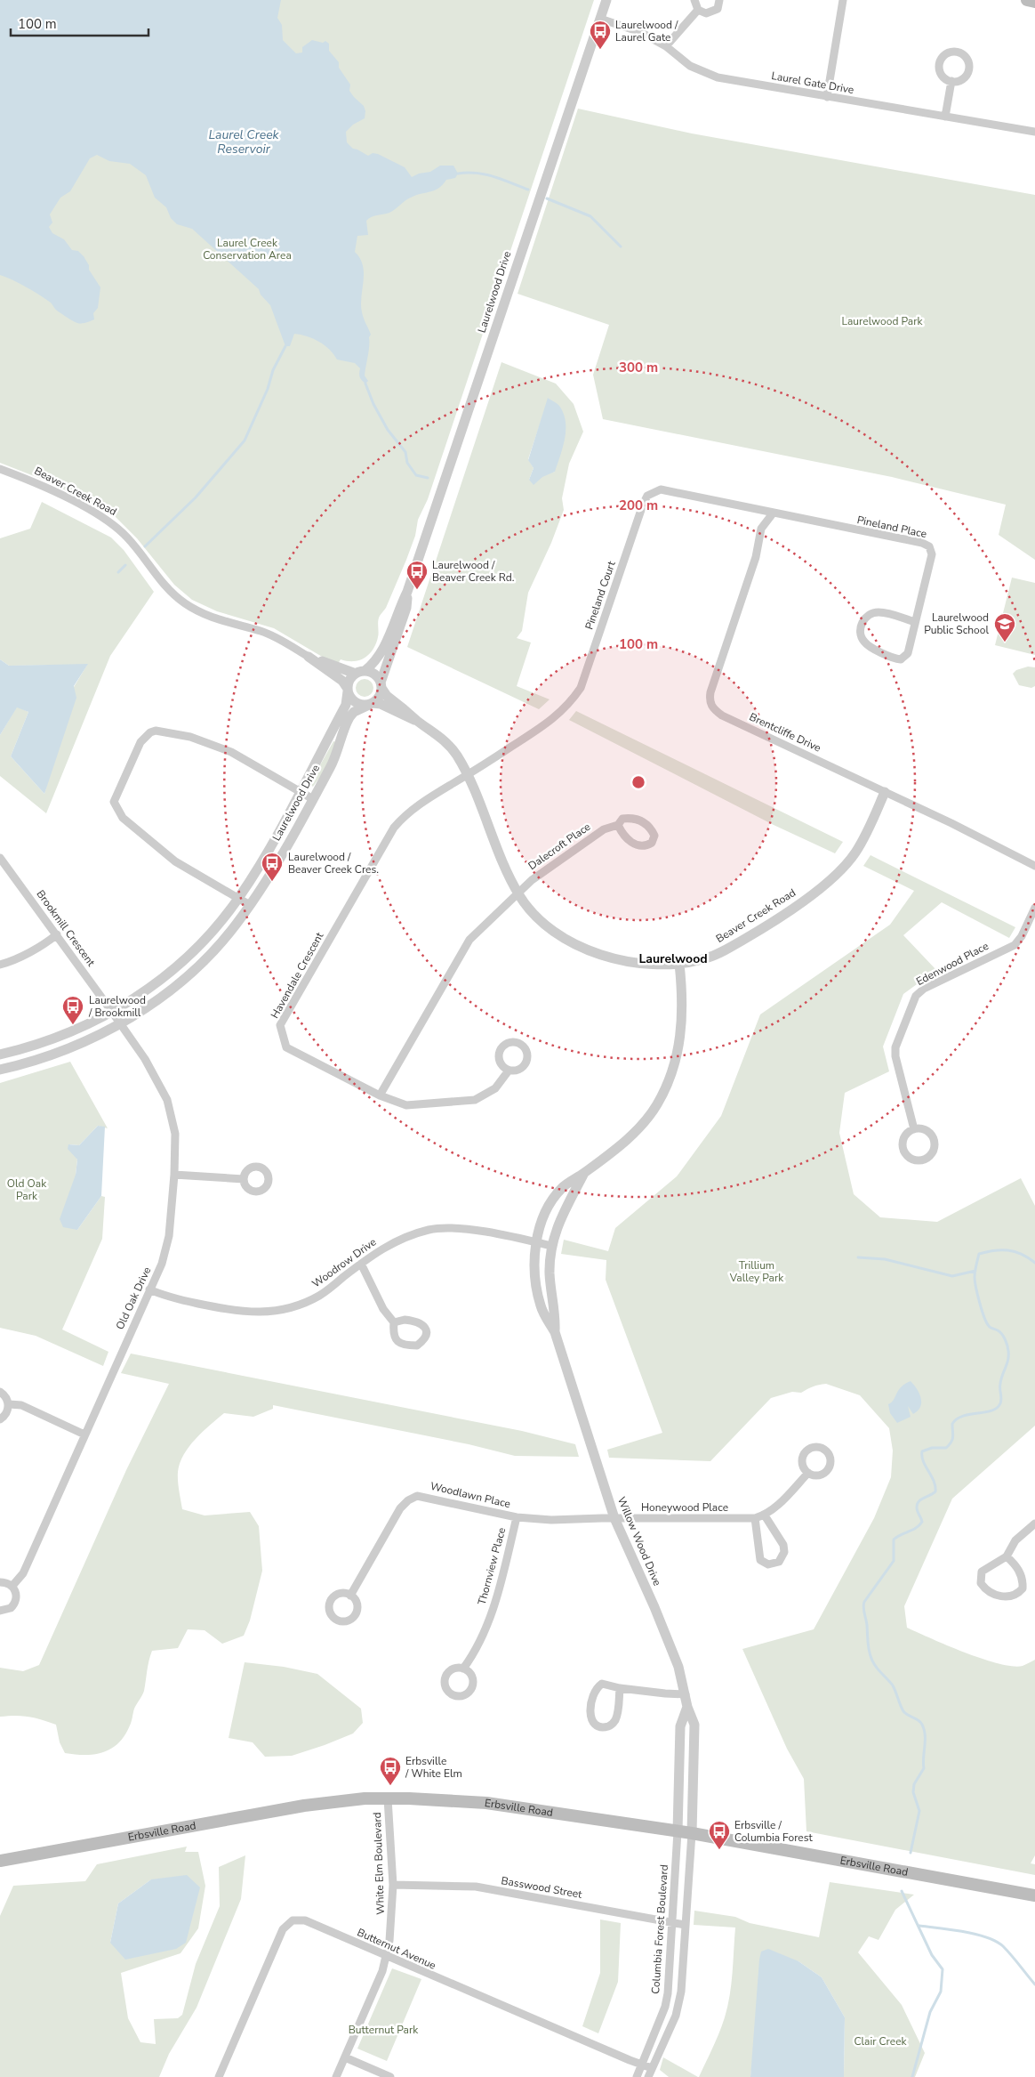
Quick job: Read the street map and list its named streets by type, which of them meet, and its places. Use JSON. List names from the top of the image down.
{
  "streets": {
    "main road": ["Erbsville Road"],
    "street": [
      "Laurel Gate Drive",
      "Laurelwood Drive",
      "Beaver Creek Road",
      "Pineland Place",
      "Pineland Court",
      "Brentcliffe Drive",
      "Dalecroft Place",
      "Brookmill Crescent",
      "Edenwood Place",
      "Havendale Crescent",
      "Woodrow Drive",
      "Old Oak Drive",
      "Woodlawn Place",
      "Honeywood Place",
      "Willow Wood Drive",
      "Thornview Place",
      "White Elm Boulevard",
      "Basswood Street",
      "Columbia Forest Boulevard",
      "Butternut Avenue"
    ]
  },
  "crossings": [
    ["Laurel Gate Drive", "Laurelwood Drive"],
    ["Laurelwood Drive", "Beaver Creek Road"],
    ["Laurelwood Drive", "Brookmill Crescent"],
    ["Laurelwood Drive", "Old Oak Drive"],
    ["Beaver Creek Road", "Pineland Court"],
    ["Beaver Creek Road", "Brentcliffe Drive"],
    ["Beaver Creek Road", "Dalecroft Place"],
    ["Beaver Creek Road", "Havendale Crescent"],
    ["Beaver Creek Road", "Willow Wood Drive"],
    ["Pineland Place", "Pineland Court"],
    ["Pineland Place", "Brentcliffe Drive"],
    ["Pineland Court", "Brentcliffe Drive"],
    ["Pineland Court", "Havendale Crescent"],
    ["Brookmill Crescent", "Old Oak Drive"],
    ["Woodrow Drive", "Old Oak Drive"],
    ["Woodrow Drive", "Willow Wood Drive"],
    ["Woodlawn Place", "Honeywood Place"],
    ["Woodlawn Place", "Willow Wood Drive"],
    ["Woodlawn Place", "Thornview Place"],
    ["Honeywood Place", "Willow Wood Drive"],
    ["Willow Wood Drive", "Erbsville Road"],
    ["Willow Wood Drive", "Columbia Forest Boulevard"],
    ["Erbsville Road", "White Elm Boulevard"],
    ["Erbsville Road", "Columbia Forest Boulevard"],
    ["White Elm Boulevard", "Basswood Street"],
    ["White Elm Boulevard", "Butternut Avenue"],
    ["Basswood Street", "Columbia Forest Boulevard"],
    ["Columbia Forest Boulevard", "Butternut Avenue"]
  ],
  "districts": ["Laurelwood"],
  "water": ["Laurel Creek Reservoir"],
  "parks": [
    "Laurel Creek Conservation Area",
    "Laurelwood Park",
    "Old Oak Park",
    "Trillium Valley Park",
    "Butternut Park",
    "Clair Creek"
  ],
  "places": {
    "bus stop": [
      "Laurelwood / Laurel Gate",
      "Laurelwood / Beaver Creek Rd.",
      "Laurelwood / Beaver Creek Cres.",
      "Laurelwood / Brookmill",
      "Erbsville / White Elm",
      "Erbsville / Columbia Forest"
    ],
    "school or university": ["Laurelwood Public School"]
  },
  "scale_bar": "100 m",
  "rings": ["300 m", "200 m", "100 m"]
}
